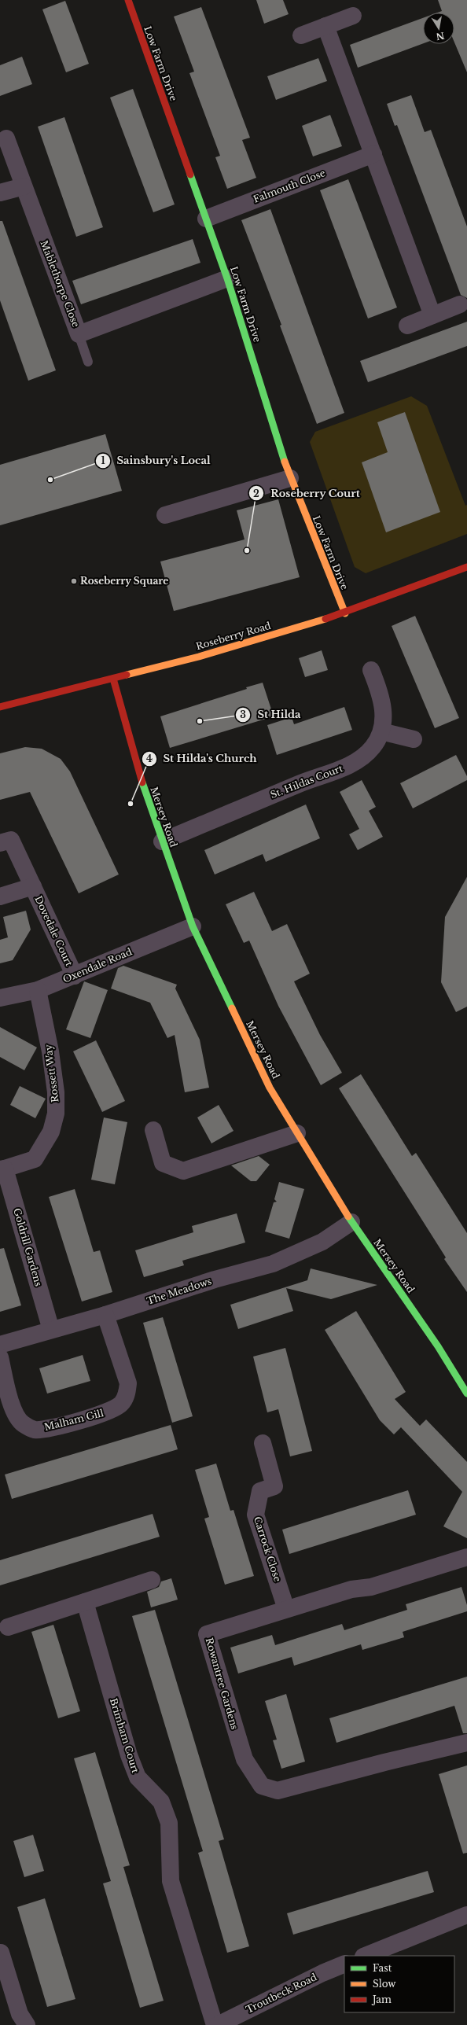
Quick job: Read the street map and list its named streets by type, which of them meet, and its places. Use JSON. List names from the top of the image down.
{
  "streets": {
    "street": [
      "Low Farm Drive",
      "Falmouth Close",
      "Mablethorpe Close",
      "Roseberry Road",
      "St. Hildas Court",
      "Mersey Road",
      "Dovedale Court",
      "Oxendale Road",
      "Rossett Way",
      "Goldrill Gardens",
      "The Meadows",
      "Malham Gill",
      "Carrock Close",
      "Rowantree Gardens",
      "Brimham Court",
      "Troutbeck Road"
    ]
  },
  "crossings": [
    ["Low Farm Drive", "Falmouth Close"],
    ["Low Farm Drive", "Mablethorpe Close"],
    ["Low Farm Drive", "Roseberry Road"],
    ["Roseberry Road", "Mersey Road"],
    ["St. Hildas Court", "Mersey Road"],
    ["Mersey Road", "Oxendale Road"],
    ["Mersey Road", "The Meadows"],
    ["Dovedale Court", "Oxendale Road"],
    ["Oxendale Road", "Rossett Way"],
    ["Rossett Way", "Goldrill Gardens"],
    ["Goldrill Gardens", "The Meadows"],
    ["The Meadows", "Malham Gill"],
    ["Carrock Close", "Rowantree Gardens"]
  ],
  "places": [
    "Sainsbury's Local",
    "Roseberry Court",
    "Roseberry Square",
    "St Hilda",
    "St Hilda's Church"
  ],
  "legend": ["Fast", "Slow", "Jam"],
  "north": "bottom"
}
